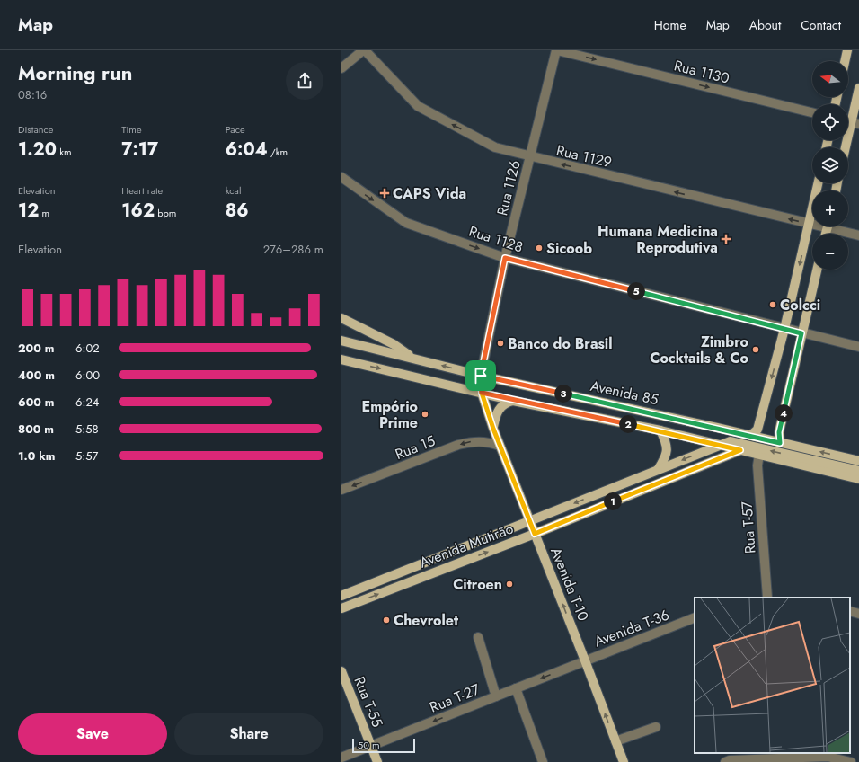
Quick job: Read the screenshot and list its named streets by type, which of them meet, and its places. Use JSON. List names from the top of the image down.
{
  "streets": {
    "main road": [
      "Avenida 85",
      "Avenida Mutirão",
      "Avenida T-10",
      "Rua T-55"
    ],
    "street": [
      "Rua 1130",
      "Rua 1129",
      "Rua 1126",
      "Rua 1128",
      "Rua 15",
      "Rua T-57",
      "Avenida T-36",
      "Rua T-27"
    ]
  },
  "crossings": [
    ["Rua 1130", "Rua 1126"],
    ["Rua 1129", "Rua 1126"],
    ["Rua 1126", "Rua 1128"],
    ["Rua 1126", "Avenida 85"],
    ["Rua 1126", "Avenida T-10"],
    ["Avenida 85", "Rua T-57"],
    ["Avenida 85", "Avenida Mutirão"],
    ["Avenida 85", "Avenida T-10"],
    ["Rua 15", "Avenida T-10"],
    ["Avenida Mutirão", "Avenida T-10"],
    ["Avenida T-10", "Avenida T-36"],
    ["Avenida T-10", "Rua T-27"],
    ["Avenida T-36", "Rua T-27"],
    ["Rua T-27", "Rua T-55"]
  ],
  "one_way": [
    "Rua 1130",
    "Rua 1129",
    "Rua 15",
    "Avenida T-10",
    "Rua T-27"
  ],
  "places": {
    "health": ["CAPS Vida", "Humana Medicina Reprodutiva"],
    "other": [
      "Sicoob",
      "Colcci",
      "Banco do Brasil",
      "Zimbro Cocktails & Co",
      "Empório Prime",
      "Citroen",
      "Chevrolet"
    ]
  },
  "scale_bar": "50 m",
  "north": "left",
  "page": {
    "header": "Map",
    "nav": [
      "Home",
      "Map",
      "About",
      "Contact"
    ],
    "heading": ["Morning run", "08:16"],
    "map_buttons": ["+", "−"],
    "stats": [
      ["Distance", "1.20 km"],
      ["Time", "7:17"],
      ["Pace", "6:04 /km"],
      ["Elevation", "12 m"],
      ["Heart rate", "162 bpm"],
      ["kcal", "86"]
    ],
    "chart": ["Elevation", "276–286 m"],
    "pins": [
      "5",
      "3",
      "4",
      "2",
      "1"
    ],
    "list": [
      {
        "name": "200 m",
        "note": "6:02"
      },
      {
        "name": "400 m",
        "note": "6:00"
      },
      {
        "name": "600 m",
        "note": "6:24"
      },
      {
        "name": "800 m",
        "note": "5:58"
      },
      {
        "name": "1.0 km",
        "note": "5:57"
      }
    ],
    "buttons": ["Save", "Share"],
    "scale": "50 m"
  }
}
